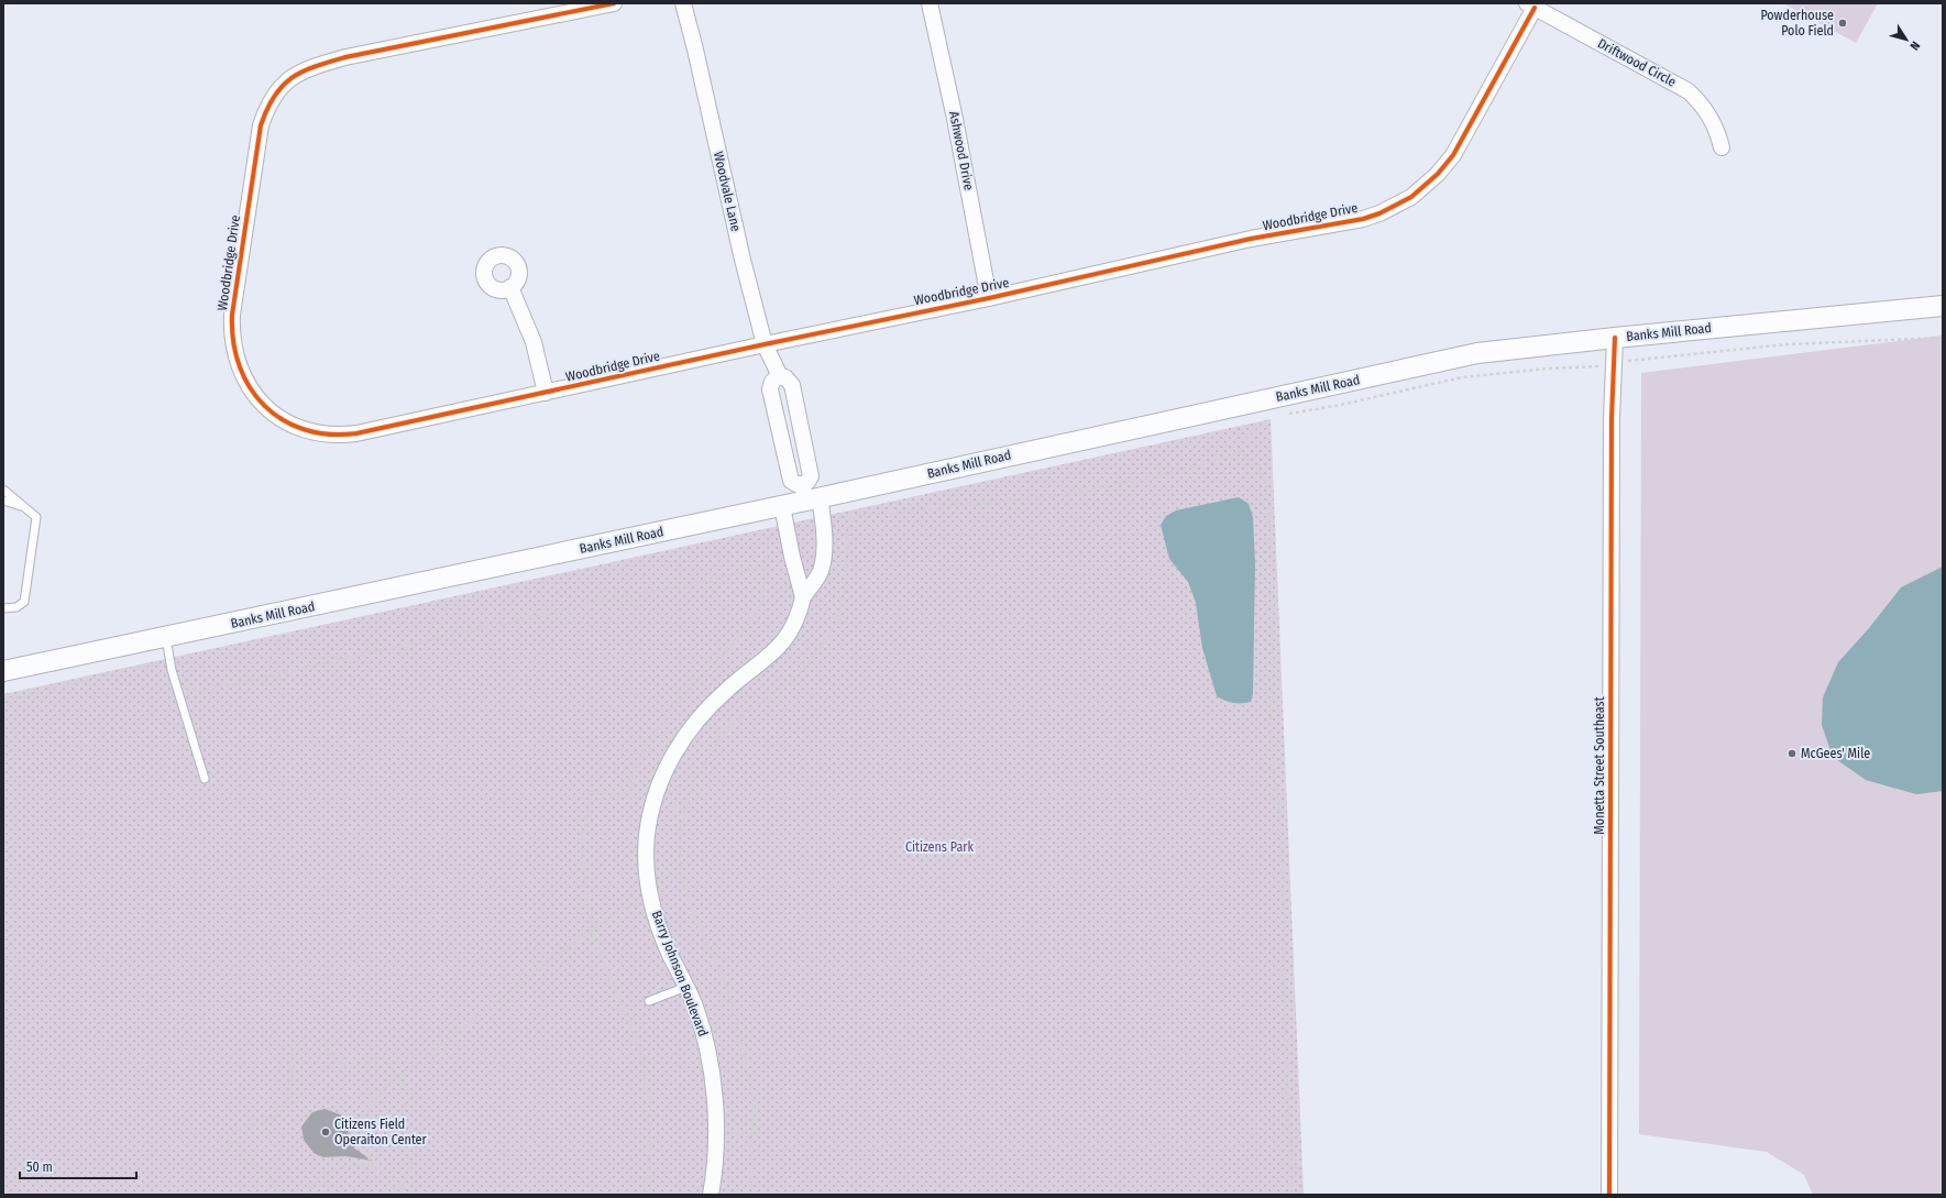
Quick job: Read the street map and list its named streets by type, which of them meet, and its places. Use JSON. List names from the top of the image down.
{
  "streets": {
    "street": [
      "Driftwood Circle",
      "Ashwood Drive",
      "Woodvale Lane",
      "Woodbridge Drive",
      "Banks Mill Road",
      "Monetta Street Southeast",
      "Barry Johnson Boulevard"
    ]
  },
  "crossings": [
    ["Driftwood Circle", "Woodbridge Drive"],
    ["Ashwood Drive", "Woodbridge Drive"],
    ["Woodvale Lane", "Woodbridge Drive"],
    ["Woodvale Lane", "Banks Mill Road"],
    ["Woodvale Lane", "Barry Johnson Boulevard"],
    ["Banks Mill Road", "Monetta Street Southeast"],
    ["Banks Mill Road", "Barry Johnson Boulevard"]
  ],
  "parks": ["Citizens Park"],
  "places": ["Powderhouse Polo Field", "McGees' Mile", "Citizens Field Operaiton Center"],
  "scale_bar": "50 m",
  "north": "bottom right"
}
